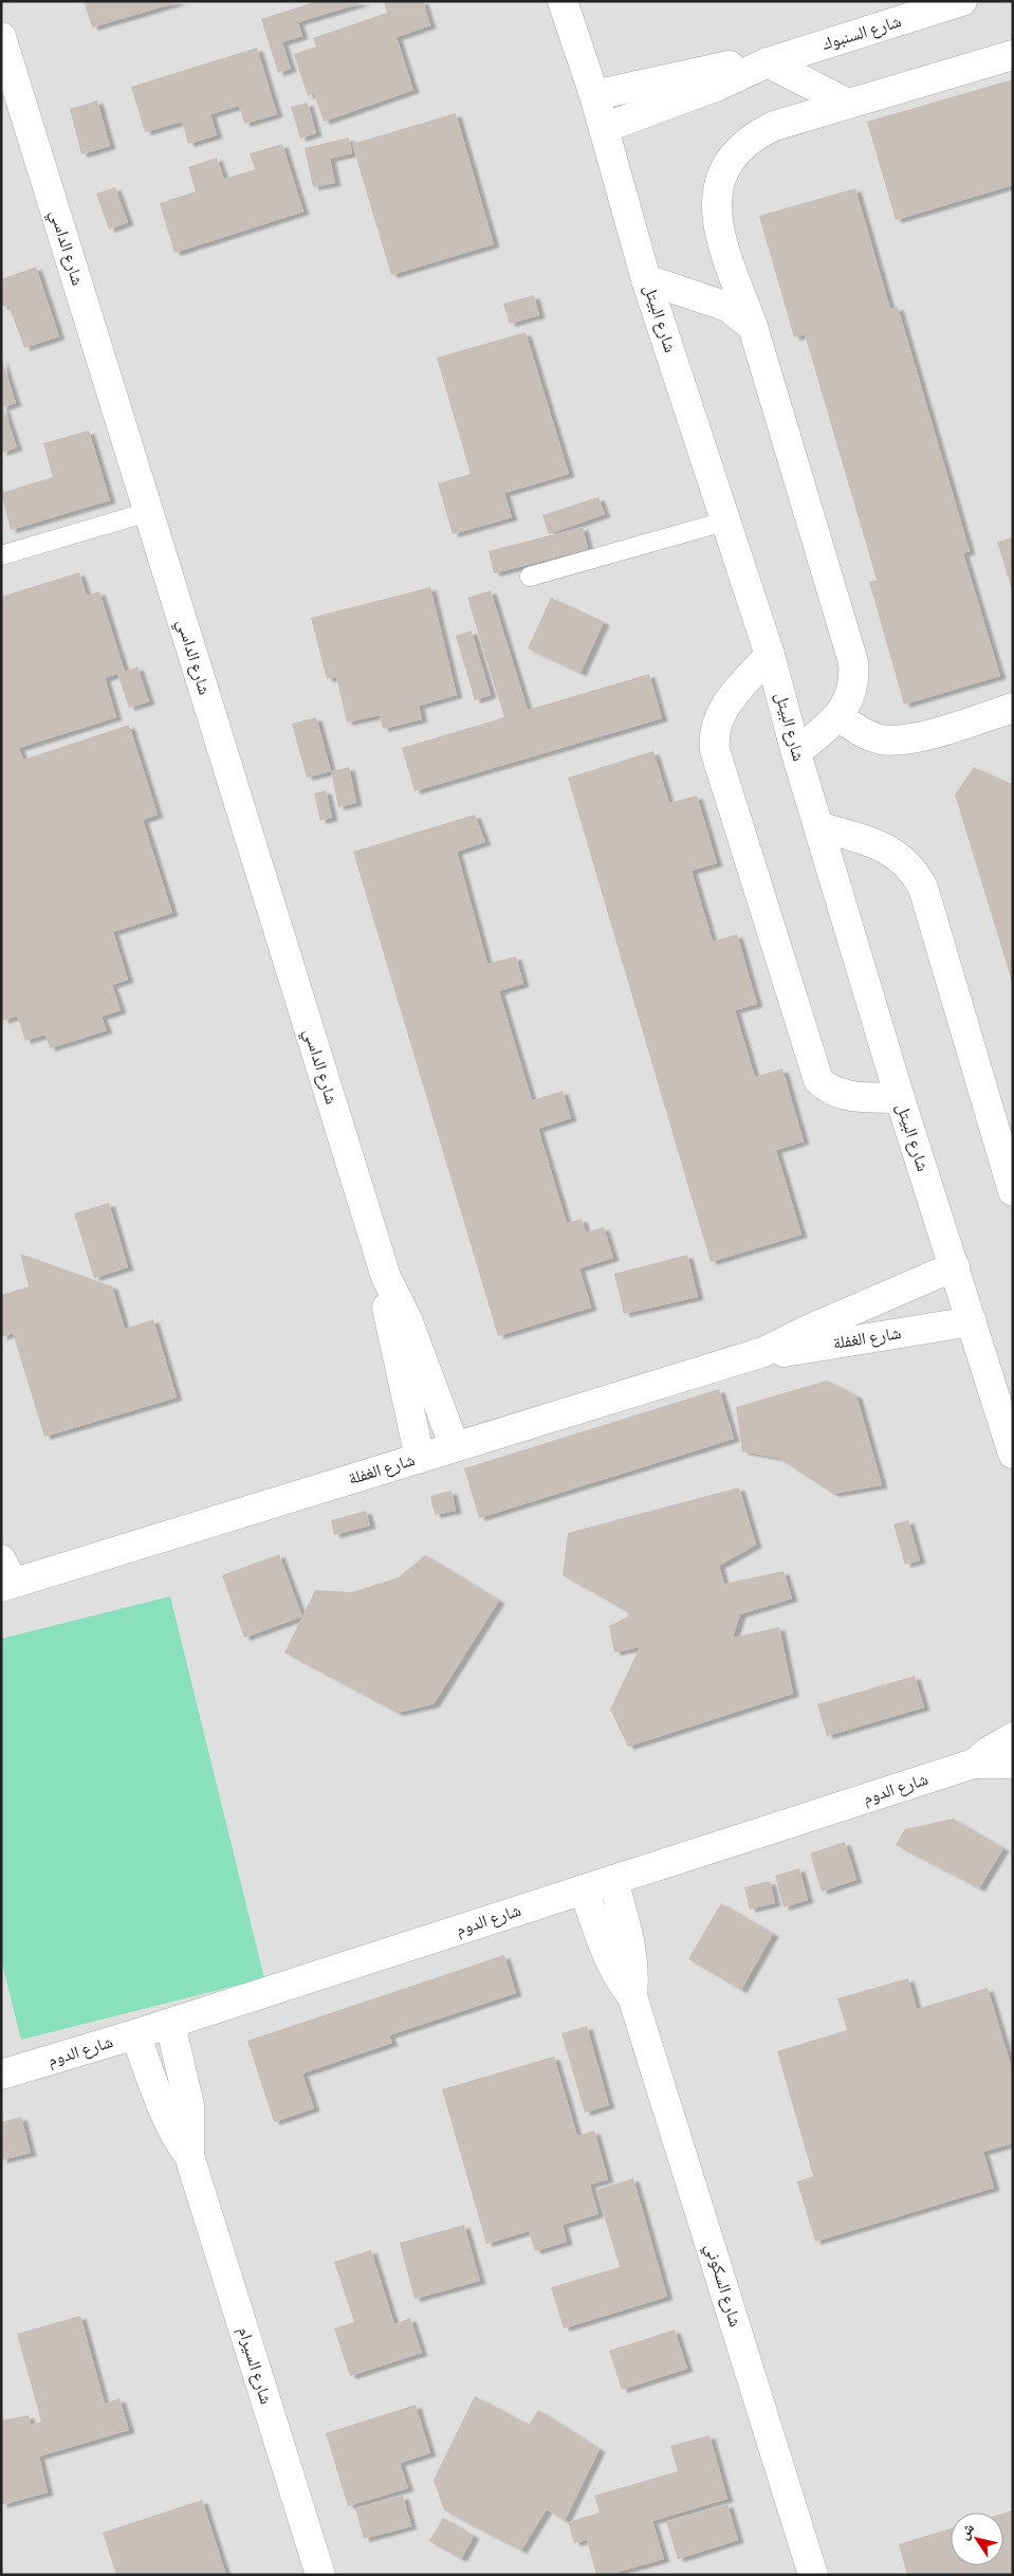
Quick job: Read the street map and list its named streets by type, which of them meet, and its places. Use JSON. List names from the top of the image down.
{
  "streets": {
    "street": [
      "شارع السنبوك",
      "شارع الداسي",
      "شارع البيتل",
      "شارع الغفلة",
      "شارع الدوم",
      "شارع السكوني",
      "شارع السيرام"
    ]
  },
  "crossings": [
    ["شارع السنبوك", "شارع البيتل"],
    ["شارع الداسي", "شارع الغفلة"],
    ["شارع البيتل", "شارع الغفلة"],
    ["شارع الدوم", "شارع السكوني"],
    ["شارع الدوم", "شارع السيرام"]
  ],
  "north": "top left"
}
